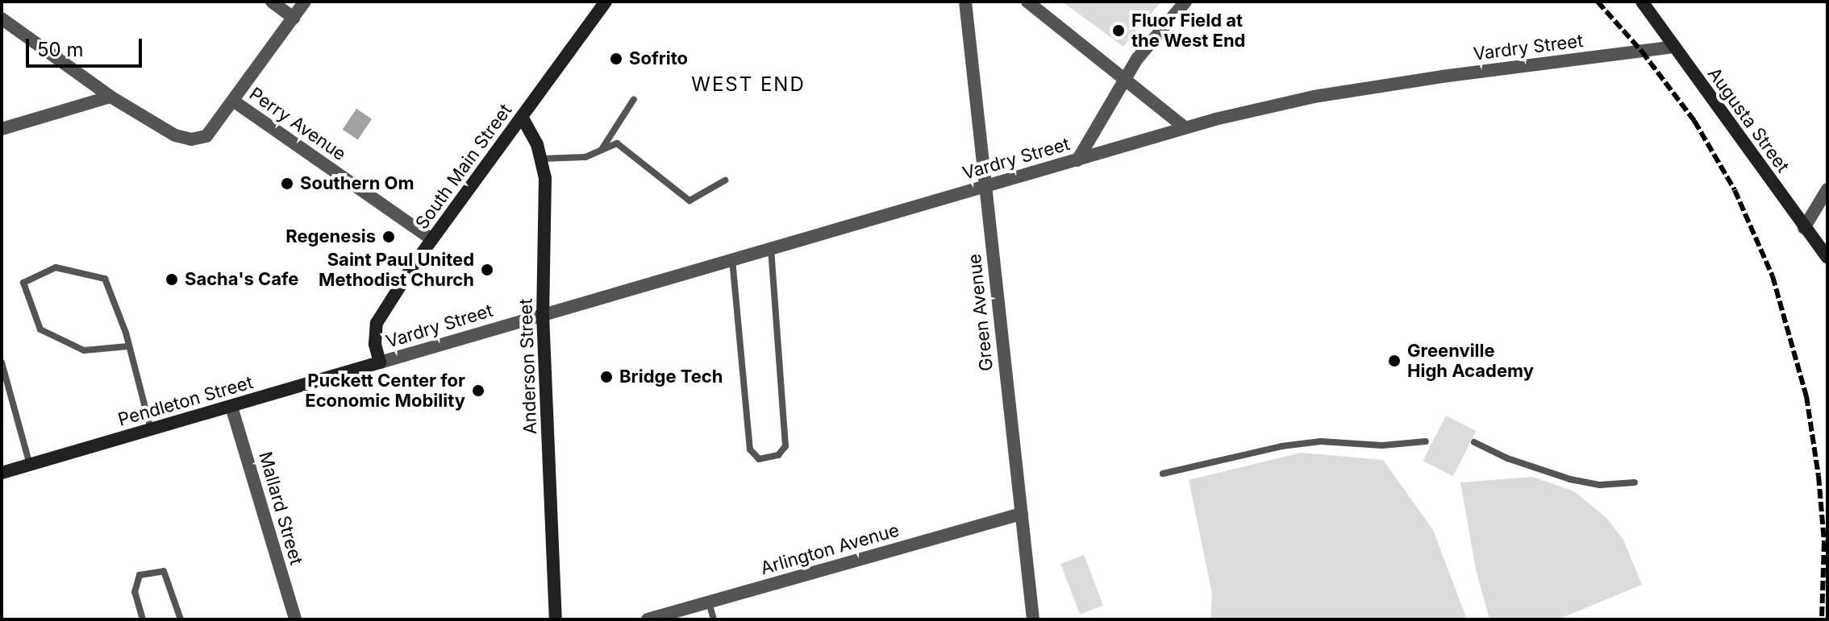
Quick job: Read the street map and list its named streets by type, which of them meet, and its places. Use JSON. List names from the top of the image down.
{
  "streets": {
    "main road": [
      "Augusta Street",
      "South Main Street",
      "Anderson Street",
      "Pendleton Street"
    ],
    "street": [
      "Vardry Street",
      "Perry Avenue",
      "Green Avenue",
      "Mallard Street",
      "Arlington Avenue"
    ]
  },
  "crossings": [
    ["Vardry Street", "Augusta Street"],
    ["Vardry Street", "South Main Street"],
    ["Vardry Street", "Green Avenue"],
    ["Vardry Street", "Anderson Street"],
    ["Vardry Street", "Pendleton Street"],
    ["Perry Avenue", "South Main Street"],
    ["South Main Street", "Anderson Street"],
    ["South Main Street", "Pendleton Street"],
    ["Green Avenue", "Arlington Avenue"],
    ["Pendleton Street", "Mallard Street"]
  ],
  "districts": ["WEST END"],
  "places": [
    "Fluor Field at the West End",
    "Sofrito",
    "Southern Om",
    "Regenesis",
    "Saint Paul United Methodist Church",
    "Sacha's Cafe",
    "Greenville High Academy",
    "Bridge Tech",
    "Puckett Center for Economic Mobility"
  ],
  "scale_bar": "50 m"
}
